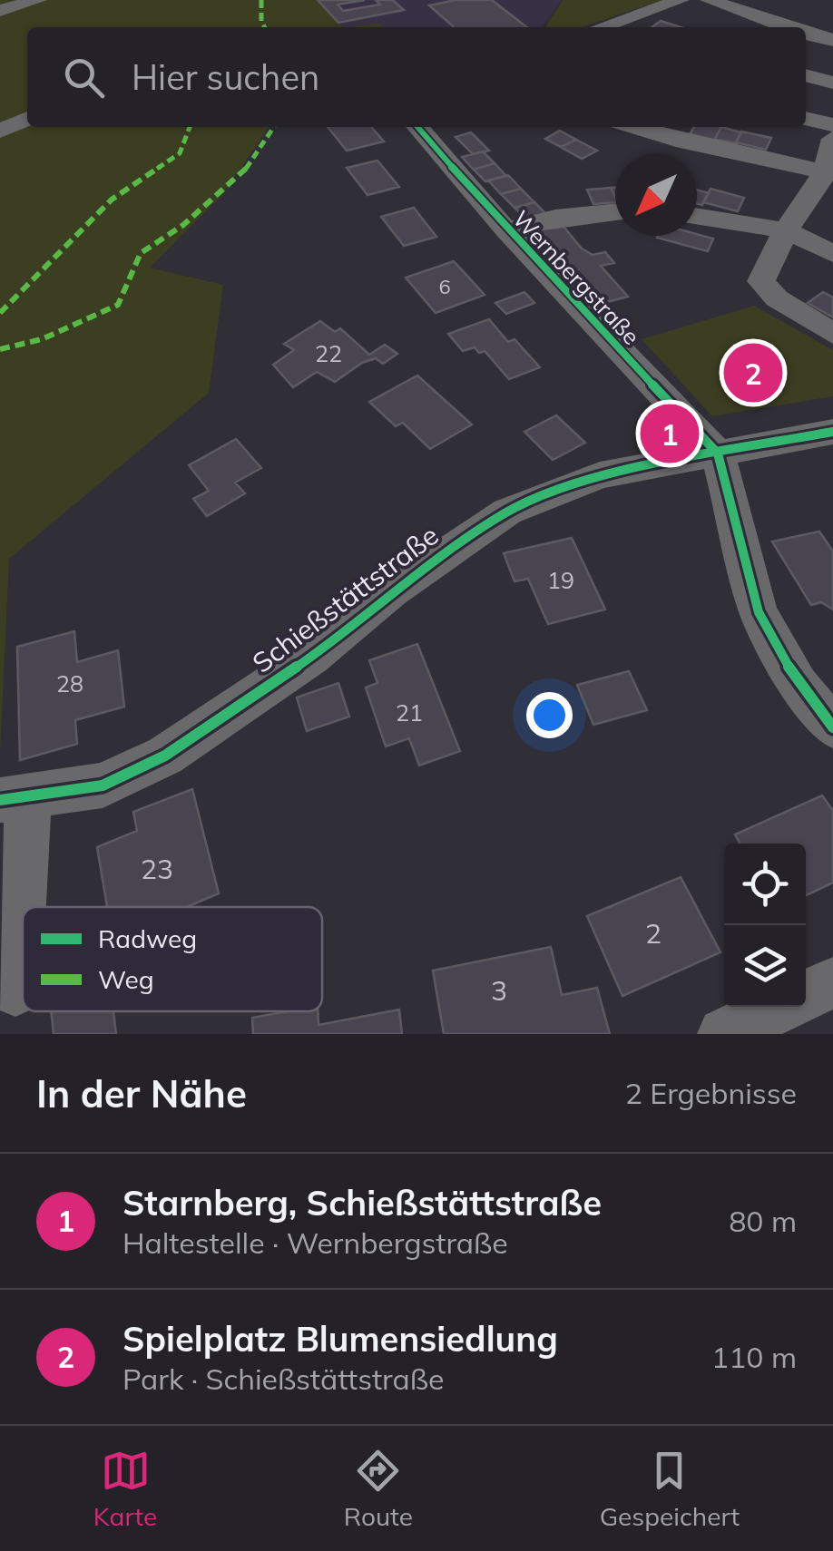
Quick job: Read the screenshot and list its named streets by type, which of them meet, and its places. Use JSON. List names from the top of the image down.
{
  "streets": {
    "street": ["Wernbergstraße", "Schießstättstraße"]
  },
  "crossings": [
    ["Wernbergstraße", "Schießstättstraße"]
  ],
  "house_numbers": [
    "6",
    "22",
    "19",
    "28",
    "21",
    "23",
    "2",
    "3"
  ],
  "legend": ["Radweg", "Weg"],
  "north": "bottom left",
  "page": {
    "search": "Hier suchen",
    "pins": ["2", "1"],
    "heading": ["In der Nähe", "2 Ergebnisse"],
    "list": [
      {
        "mark": "1",
        "name": "Starnberg, Schießstättstraße",
        "note": "Haltestelle · Wernbergstraße",
        "value": "80 m"
      },
      {
        "mark": "2",
        "name": "Spielplatz Blumensiedlung",
        "note": "Park · Schießstättstraße",
        "value": "110 m"
      }
    ],
    "nav": ["Karte", "Route", "Gespeichert"]
  }
}
